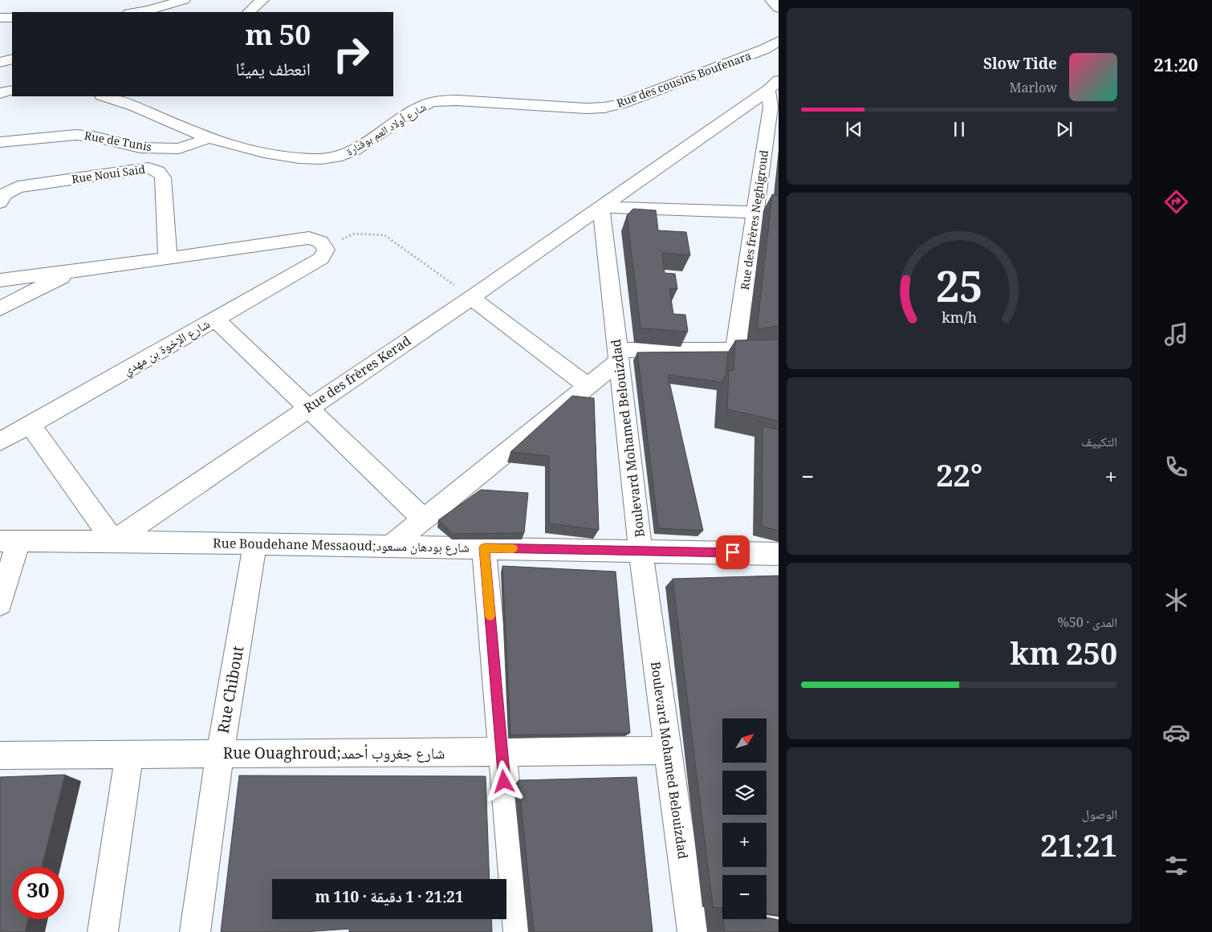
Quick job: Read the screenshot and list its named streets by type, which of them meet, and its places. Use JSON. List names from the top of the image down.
{
  "streets": {
    "street": [
      "Rue des cousins Boufenara",
      "شارع أولاد العم بوفنارة",
      "Rue de Tunis",
      "Rue Noui Said",
      "Rue des frères Neghigroud",
      "شارع الإخوة بن مهدي",
      "Rue des frères Kerad",
      "Boulevard Mohamed Belouizdad",
      "Rue Boudehane Messaoud;شارع بودهان مسعود",
      "Rue Chibout",
      "Rue Ouaghroud;شارع جغروب أحمد"
    ]
  },
  "crossings": [
    ["Rue des cousins Boufenara", "شارع أولاد العم بوفنارة"],
    ["شارع أولاد العم بوفنارة", "Rue de Tunis"],
    ["Rue des frères Kerad", "Boulevard Mohamed Belouizdad"],
    ["Rue des frères Kerad", "Rue Boudehane Messaoud;شارع بودهان مسعود"],
    ["Boulevard Mohamed Belouizdad", "Rue Boudehane Messaoud;شارع بودهان مسعود"],
    ["Boulevard Mohamed Belouizdad", "Rue Ouaghroud;شارع جغروب أحمد"],
    ["Rue Boudehane Messaoud;شارع بودهان مسعود", "Rue Chibout"],
    ["Rue Chibout", "Rue Ouaghroud;شارع جغروب أحمد"]
  ],
  "north": "top right",
  "page": {
    "tabs": "21:20",
    "turn": ["50 m", "انعطف يمينًا"],
    "song": ["Slow Tide", "Marlow"],
    "tile": [
      "التكييف",
      ["المدى · 50%", "250 km"],
      ["الوصول", "21:21"]
    ],
    "heat": ["−", "22°", "+"],
    "map_buttons": ["+", "−"],
    "limit": "30",
    "trip": "21:21 · 1 دقيقة · 110 m",
    "gauge": ["25", "km/h"]
  }
}
